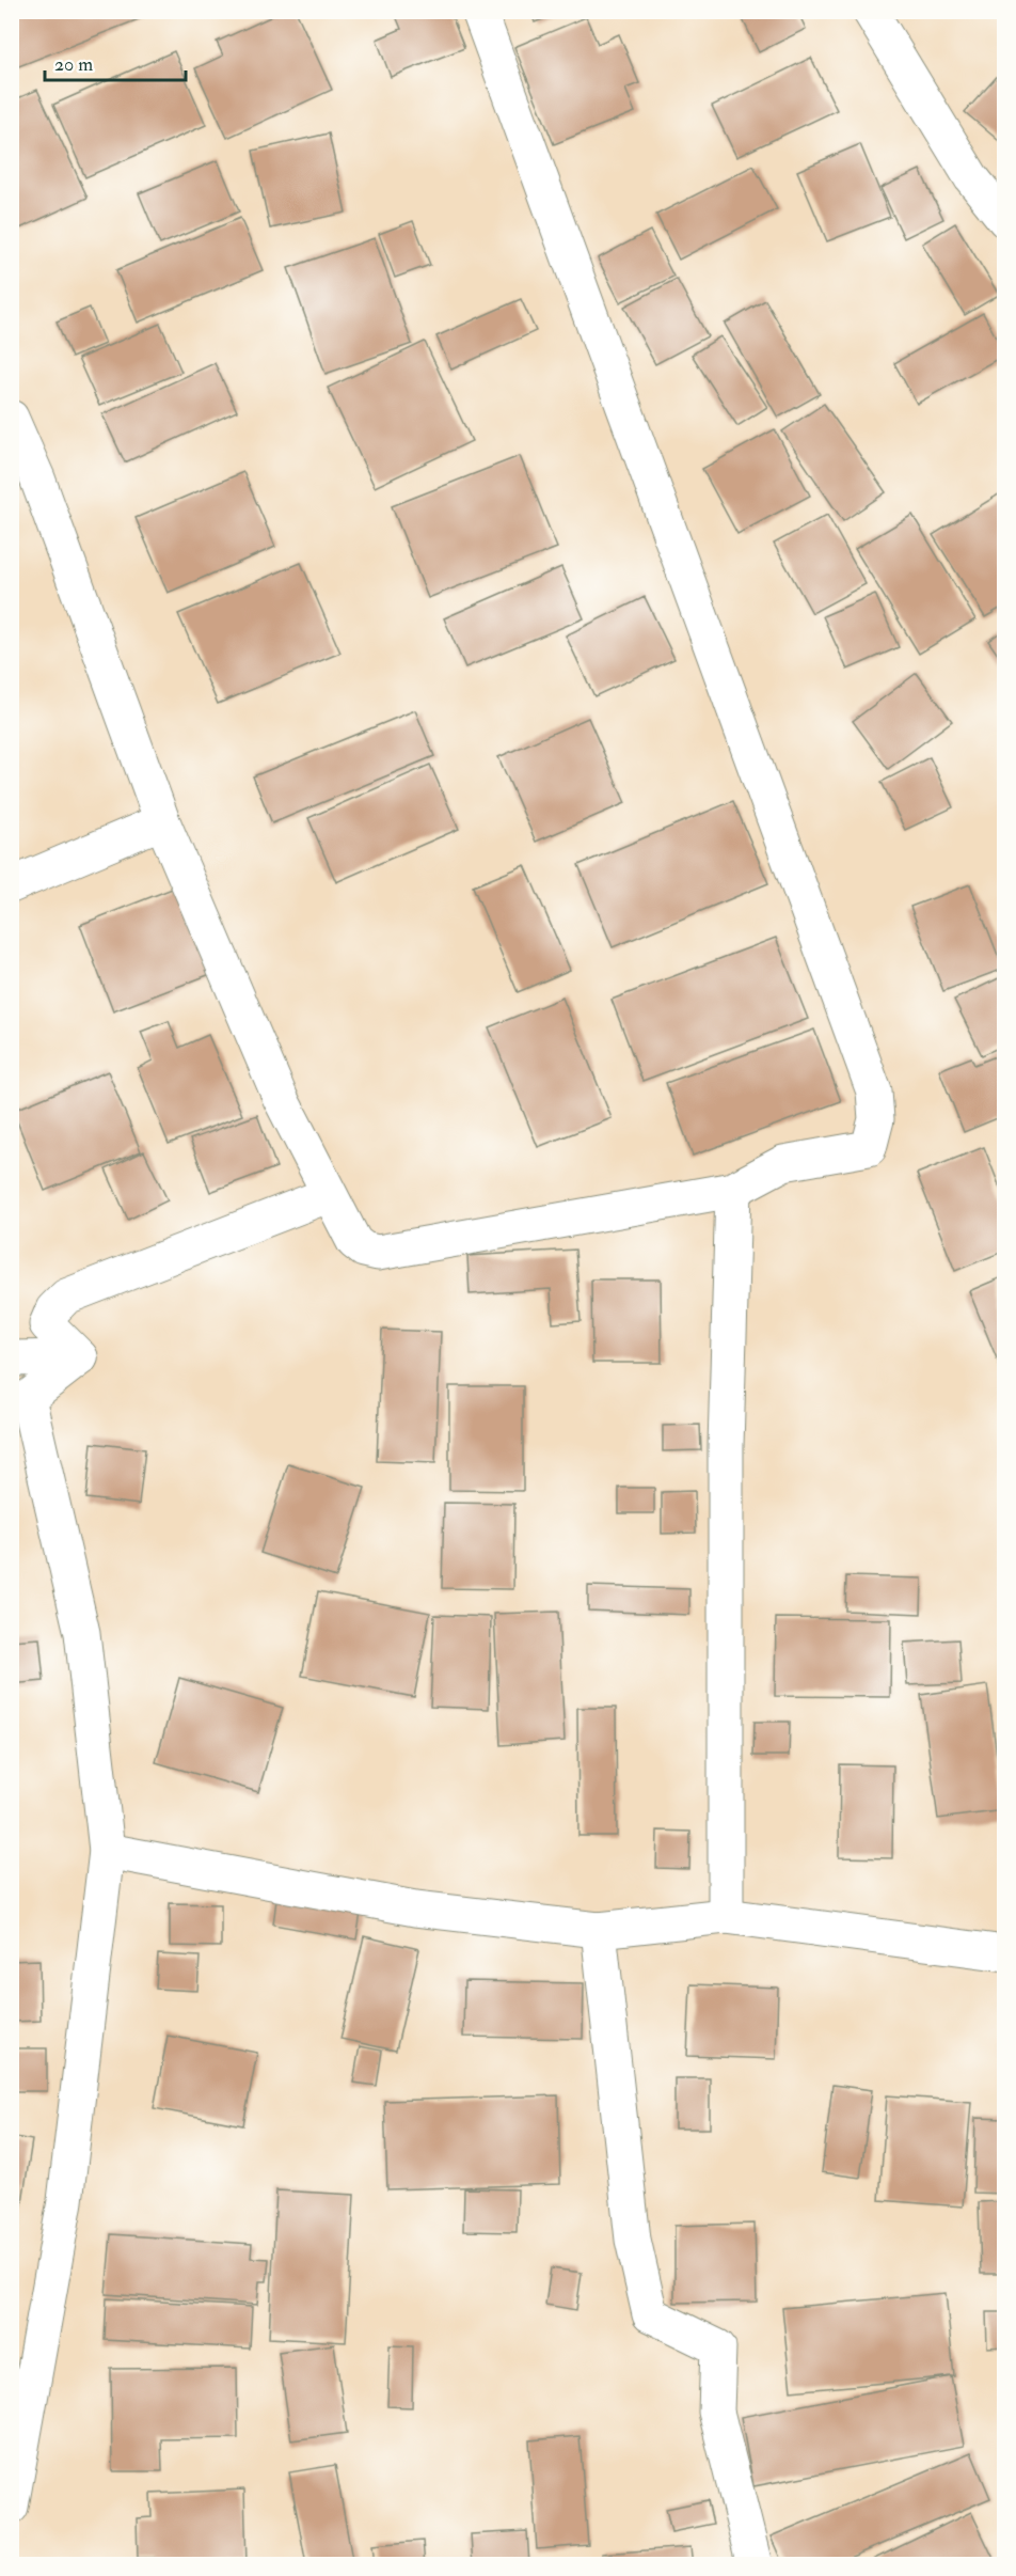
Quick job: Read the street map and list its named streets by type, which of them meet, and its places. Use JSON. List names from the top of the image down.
{
  "scale_bar": "20 m"
}
